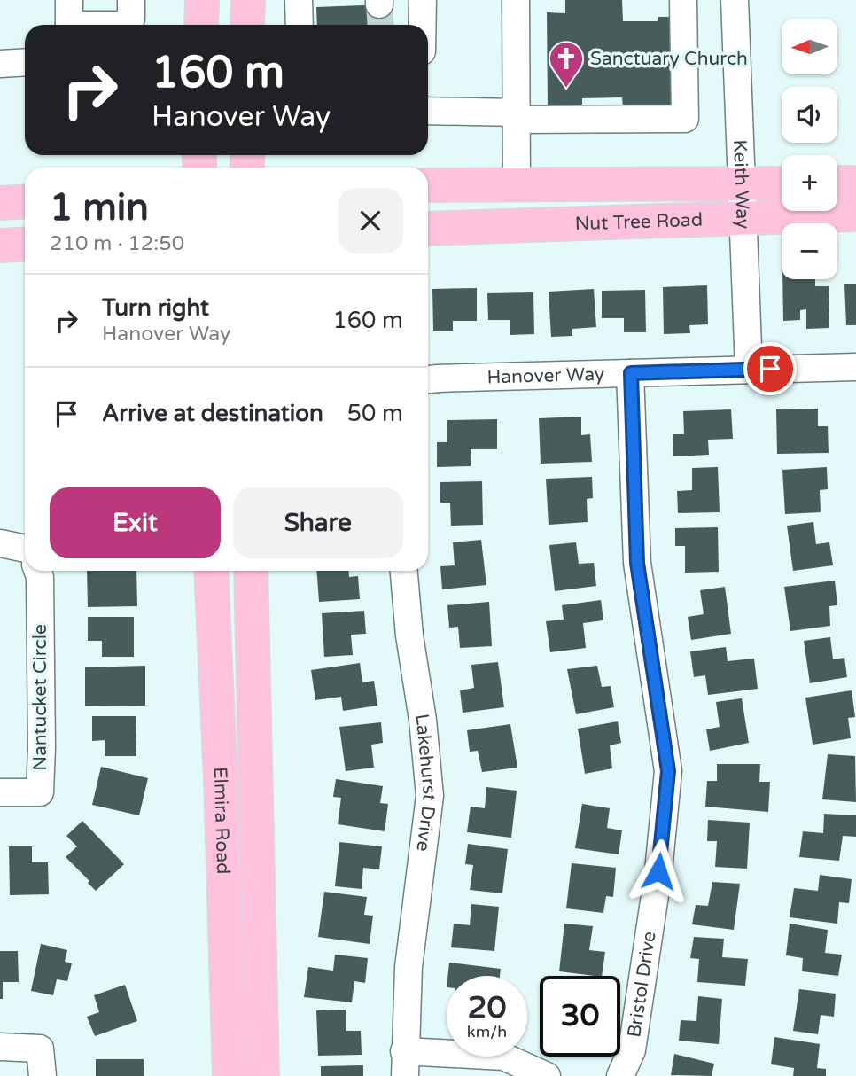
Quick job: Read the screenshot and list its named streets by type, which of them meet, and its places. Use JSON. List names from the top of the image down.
{
  "streets": {
    "main road": ["Nut Tree Road", "Elmira Road"],
    "street": [
      "Keith Way",
      "Hanover Way",
      "Nantucket Circle",
      "Lakehurst Drive",
      "Bristol Drive"
    ]
  },
  "crossings": [
    ["Keith Way", "Nut Tree Road"],
    ["Keith Way", "Hanover Way"],
    ["Hanover Way", "Bristol Drive"]
  ],
  "places": {
    "church": ["Sanctuary Church"]
  },
  "north": "left",
  "page": {
    "map_buttons": ["+", "−"],
    "turn": ["160 m", "Hanover Way"],
    "heading": ["1 min", "210 m · 12:50"],
    "list": [
      {
        "name": "Turn right",
        "note": "Hanover Way",
        "value": "160 m"
      },
      {
        "name": "Arrive at destination",
        "value": "50 m"
      }
    ],
    "buttons": ["Exit", "Share"],
    "speed": "20 km/h",
    "limit": "30"
  }
}
